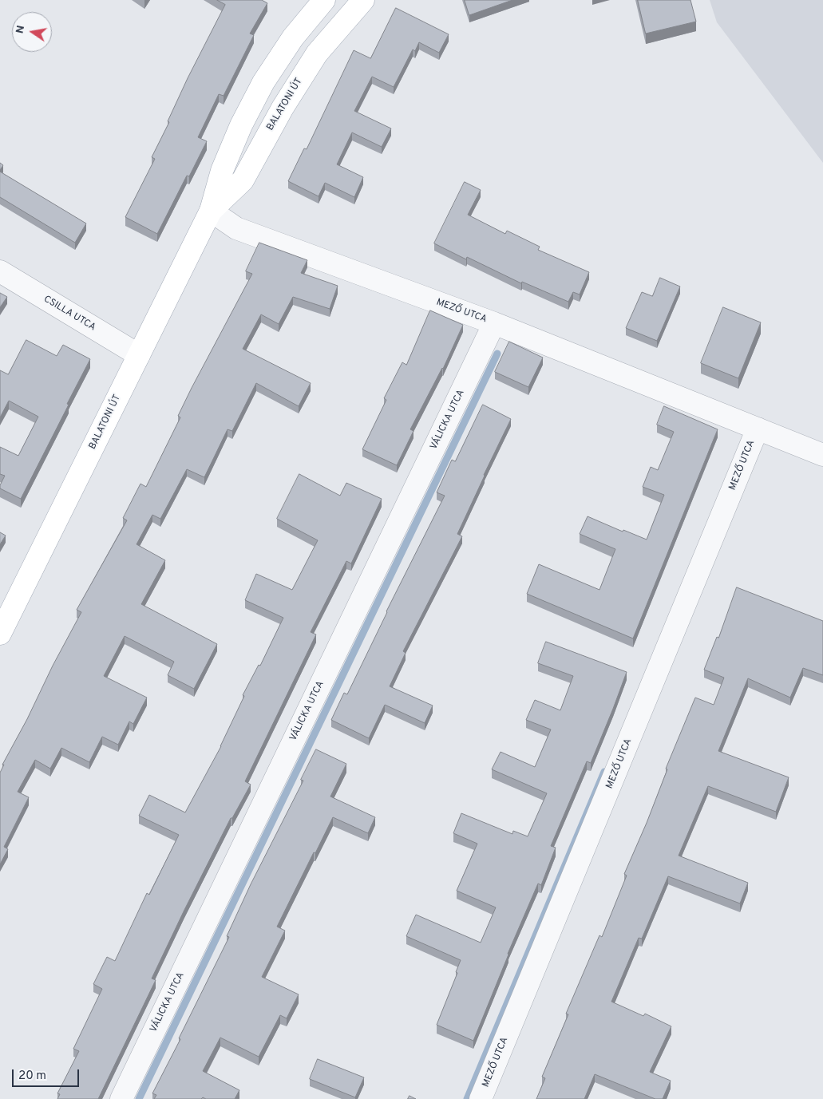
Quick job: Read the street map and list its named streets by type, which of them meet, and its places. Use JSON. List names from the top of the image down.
{
  "streets": {
    "main road": ["BALATONI ÚT"],
    "street": ["MEZŐ UTCA", "CSILLA UTCA", "VÁLICKA UTCA"]
  },
  "crossings": [
    ["BALATONI ÚT", "MEZŐ UTCA"],
    ["BALATONI ÚT", "CSILLA UTCA"],
    ["MEZŐ UTCA", "VÁLICKA UTCA"]
  ],
  "scale_bar": "20 m",
  "north": "left"
}
